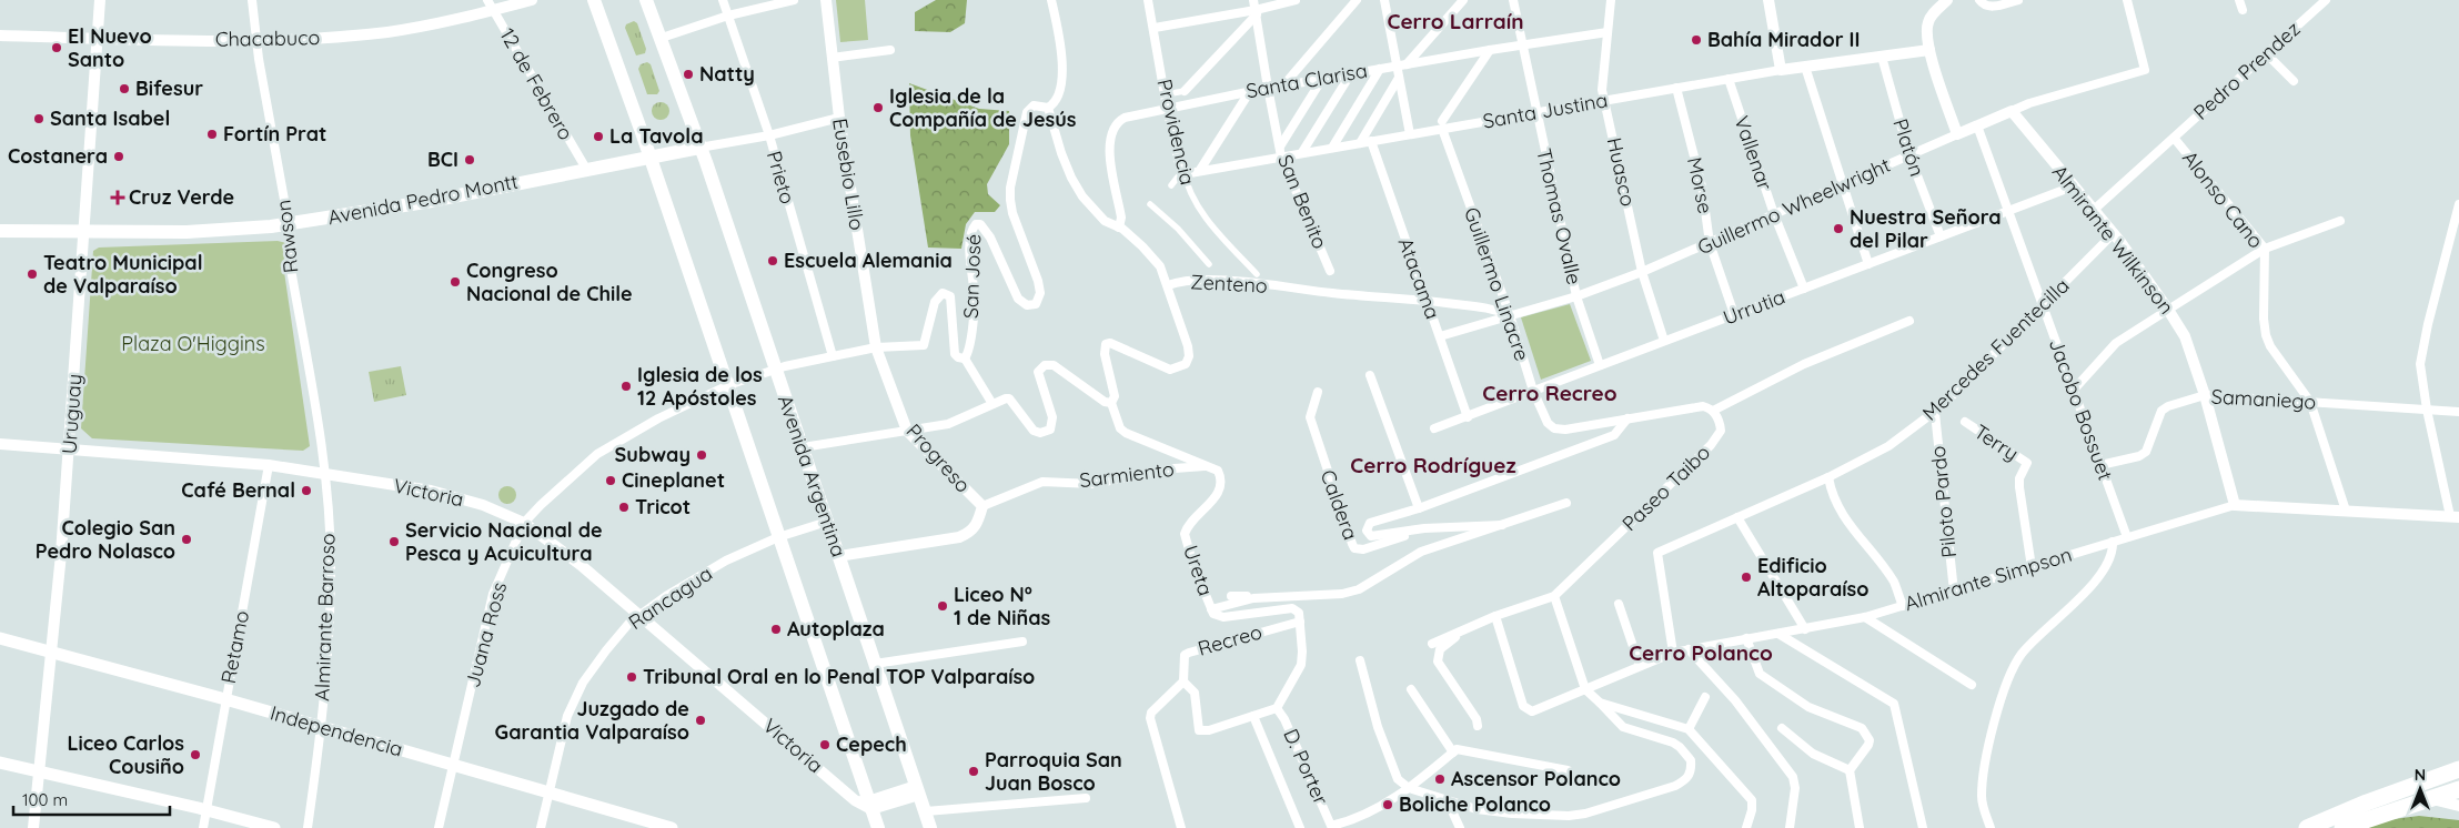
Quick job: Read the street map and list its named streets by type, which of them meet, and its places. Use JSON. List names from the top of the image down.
{
  "streets": {
    "main road": ["Avenida Pedro Montt", "Avenida Argentina", "Independencia"],
    "street": [
      "Chacabuco",
      "Pedro Prendez",
      "Santa Clarisa",
      "12 de Febrero",
      "Santa Justina",
      "Providencia",
      "Platón",
      "Vallenar",
      "Huasco",
      "Eusebio Lillo",
      "Prieto",
      "Morse",
      "Alonso Cano",
      "San Benito",
      "Guillermo Wheelwright",
      "Thomas Ovalle",
      "Rawson",
      "Almirante Wilkinson",
      "San José",
      "Atacama",
      "Zenteno",
      "Guillermo Linacre",
      "Urrutia",
      "Mercedes Fuentecilla",
      "Samaniego",
      "Jacobo Bossuet",
      "Uruguay",
      "Terry",
      "Progreso",
      "Sarmiento",
      "Paseo Taibo",
      "Victoria",
      "Piloto Pardo",
      "Caldera",
      "Ureta",
      "Almirante Simpson",
      "Rancagua",
      "Almirante Barroso",
      "Juana Ross",
      "Recreo",
      "Retamo",
      "D. Porter"
    ]
  },
  "crossings": [
    ["Chacabuco", "12 de Febrero"],
    ["Chacabuco", "Rawson"],
    ["Chacabuco", "Uruguay"],
    ["Pedro Prendez", "Alonso Cano"],
    ["Pedro Prendez", "Almirante Wilkinson"],
    ["Santa Clarisa", "Providencia"],
    ["Santa Clarisa", "Huasco"],
    ["Santa Clarisa", "San Benito"],
    ["Santa Clarisa", "Thomas Ovalle"],
    ["12 de Febrero", "Avenida Pedro Montt"],
    ["Santa Justina", "Providencia"],
    ["Santa Justina", "Platón"],
    ["Santa Justina", "Vallenar"],
    ["Santa Justina", "Huasco"],
    ["Santa Justina", "Morse"],
    ["Santa Justina", "San Benito"],
    ["Santa Justina", "Thomas Ovalle"],
    ["Santa Justina", "Atacama"],
    ["Santa Justina", "Guillermo Linacre"],
    ["Platón", "Guillermo Wheelwright"],
    ["Platón", "Urrutia"],
    ["Vallenar", "Guillermo Wheelwright"],
    ["Vallenar", "Urrutia"],
    ["Huasco", "Guillermo Wheelwright"],
    ["Huasco", "Urrutia"],
    ["Eusebio Lillo", "Avenida Pedro Montt"],
    ["Eusebio Lillo", "San José"],
    ["Eusebio Lillo", "Progreso"],
    ["Prieto", "Avenida Pedro Montt"],
    ["Prieto", "San José"],
    ["Morse", "Guillermo Wheelwright"],
    ["Morse", "Urrutia"],
    ["Avenida Pedro Montt", "Rawson"],
    ["Avenida Pedro Montt", "Uruguay"],
    ["Avenida Pedro Montt", "Avenida Argentina"],
    ["Alonso Cano", "Samaniego"],
    ["Alonso Cano", "Almirante Simpson"],
    ["Guillermo Wheelwright", "Thomas Ovalle"],
    ["Guillermo Wheelwright", "Almirante Wilkinson"],
    ["Guillermo Wheelwright", "Atacama"],
    ["Guillermo Wheelwright", "Zenteno"],
    ["Guillermo Wheelwright", "Guillermo Linacre"],
    ["Guillermo Wheelwright", "Jacobo Bossuet"],
    ["Thomas Ovalle", "Urrutia"],
    ["Rawson", "Victoria"],
    ["Rawson", "Almirante Barroso"],
    ["Almirante Wilkinson", "Urrutia"],
    ["Almirante Wilkinson", "Mercedes Fuentecilla"],
    ["Almirante Wilkinson", "Samaniego"],
    ["Almirante Wilkinson", "Almirante Simpson"],
    ["San José", "Progreso"],
    ["San José", "Avenida Argentina"],
    ["San José", "Juana Ross"],
    ["Atacama", "Zenteno"],
    ["Atacama", "Urrutia"],
    ["Zenteno", "Guillermo Linacre"],
    ["Guillermo Linacre", "Urrutia"],
    ["Urrutia", "Jacobo Bossuet"],
    ["Mercedes Fuentecilla", "Jacobo Bossuet"],
    ["Mercedes Fuentecilla", "Piloto Pardo"],
    ["Mercedes Fuentecilla", "Almirante Simpson"],
    ["Samaniego", "Jacobo Bossuet"],
    ["Jacobo Bossuet", "Almirante Simpson"],
    ["Uruguay", "Victoria"],
    ["Uruguay", "Independencia"],
    ["Terry", "Almirante Simpson"],
    ["Progreso", "Sarmiento"],
    ["Progreso", "Avenida Argentina"],
    ["Sarmiento", "Ureta"],
    ["Avenida Argentina", "Rancagua"],
    ["Victoria", "Rancagua"],
    ["Victoria", "Almirante Barroso"],
    ["Victoria", "Juana Ross"],
    ["Victoria", "Retamo"],
    ["Piloto Pardo", "Almirante Simpson"],
    ["Ureta", "Recreo"],
    ["Rancagua", "Independencia"],
    ["Almirante Barroso", "Independencia"],
    ["Juana Ross", "Independencia"],
    ["Retamo", "Independencia"]
  ],
  "districts": [
    "Cerro Larraín",
    "Cerro Recreo",
    "Cerro Rodríguez",
    "Cerro Polanco"
  ],
  "parks": ["Plaza O'Higgins"],
  "places": {
    "other": [
      "Bahía Mirador II",
      "El Nuevo Santo",
      "Natty",
      "Bifesur",
      "Iglesia de la Compañía de Jesús",
      "Santa Isabel",
      "Fortín Prat",
      "La Tavola",
      "Costanera",
      "BCI",
      "Nuestra Señora del Pilar",
      "Escuela Alemania",
      "Teatro Municipal de Valparaíso",
      "Congreso Nacional de Chile",
      "Iglesia de los 12 Apóstoles",
      "Subway",
      "Cineplanet",
      "Café Bernal",
      "Tricot",
      "Colegio San Pedro Nolasco",
      "Servicio Nacional de Pesca y Acuicultura",
      "Edificio Altoparaíso",
      "Liceo N° 1 de Niñas",
      "Autoplaza",
      "Tribunal Oral en lo Penal TOP Valparaíso",
      "Juzgado de Garantia Valparaíso",
      "Cepech",
      "Liceo Carlos Cousiño",
      "Parroquia San Juan Bosco",
      "Ascensor Polanco",
      "Boliche Polanco"
    ],
    "health": ["Cruz Verde"]
  },
  "scale_bar": "100 m",
  "north": "top"
}
